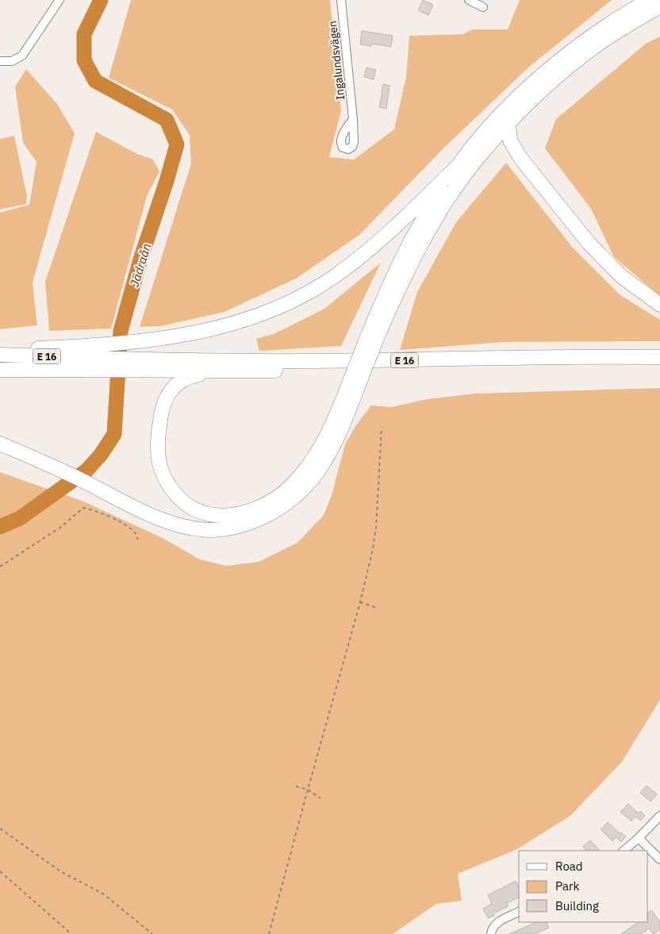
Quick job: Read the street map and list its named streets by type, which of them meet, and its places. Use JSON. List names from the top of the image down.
{
  "streets": {
    "highway": ["E 16"],
    "street": ["Ingalundsvägen"]
  },
  "water": ["Jädraån"],
  "legend": ["Road", "Park", "Building"]
}
